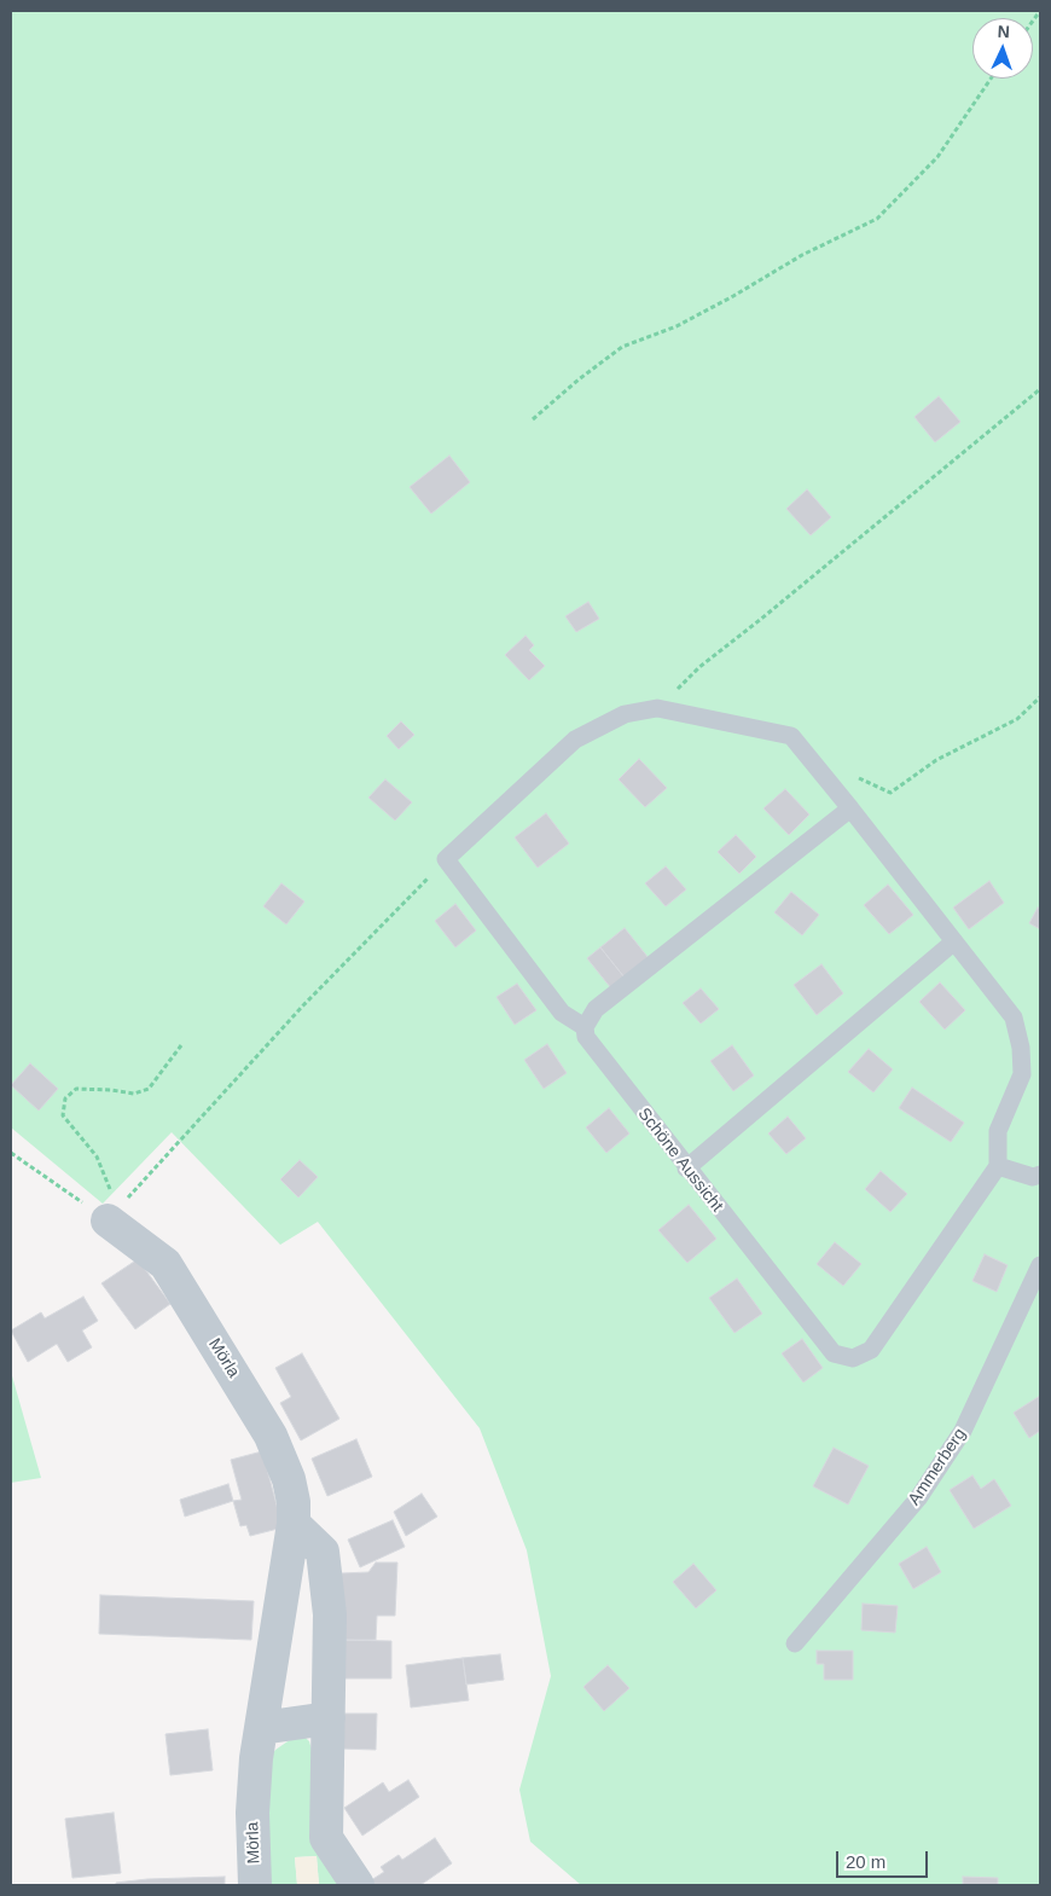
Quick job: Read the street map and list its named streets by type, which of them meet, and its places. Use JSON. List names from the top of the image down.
{
  "streets": {
    "street": ["Mörla"],
    "lane": ["Schöne Aussicht", "Ammerberg"]
  },
  "scale_bar": "20 m",
  "north": "top"
}
